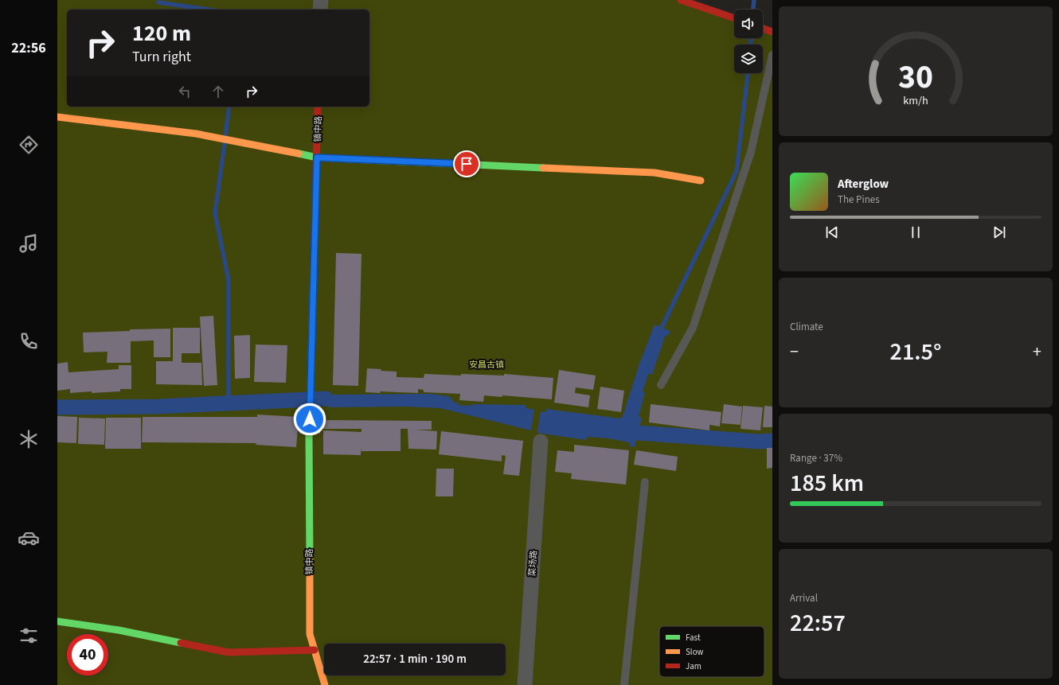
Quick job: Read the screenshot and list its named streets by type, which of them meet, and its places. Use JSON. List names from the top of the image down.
{
  "streets": {
    "street": ["镇中路", "菜场路"]
  },
  "parks": ["安昌古镇"],
  "legend": ["Fast", "Slow", "Jam"],
  "page": {
    "tabs": "22:56",
    "turn": ["120 m", "Turn right"],
    "song": ["Afterglow", "The Pines"],
    "tile": [
      "Climate",
      ["Range · 37%", "185 km"],
      ["Arrival", "22:57"]
    ],
    "heat": ["−", "21.5°", "+"],
    "limit": "40",
    "trip": "22:57 · 1 min · 190 m",
    "gauge": ["30", "km/h"]
  }
}
